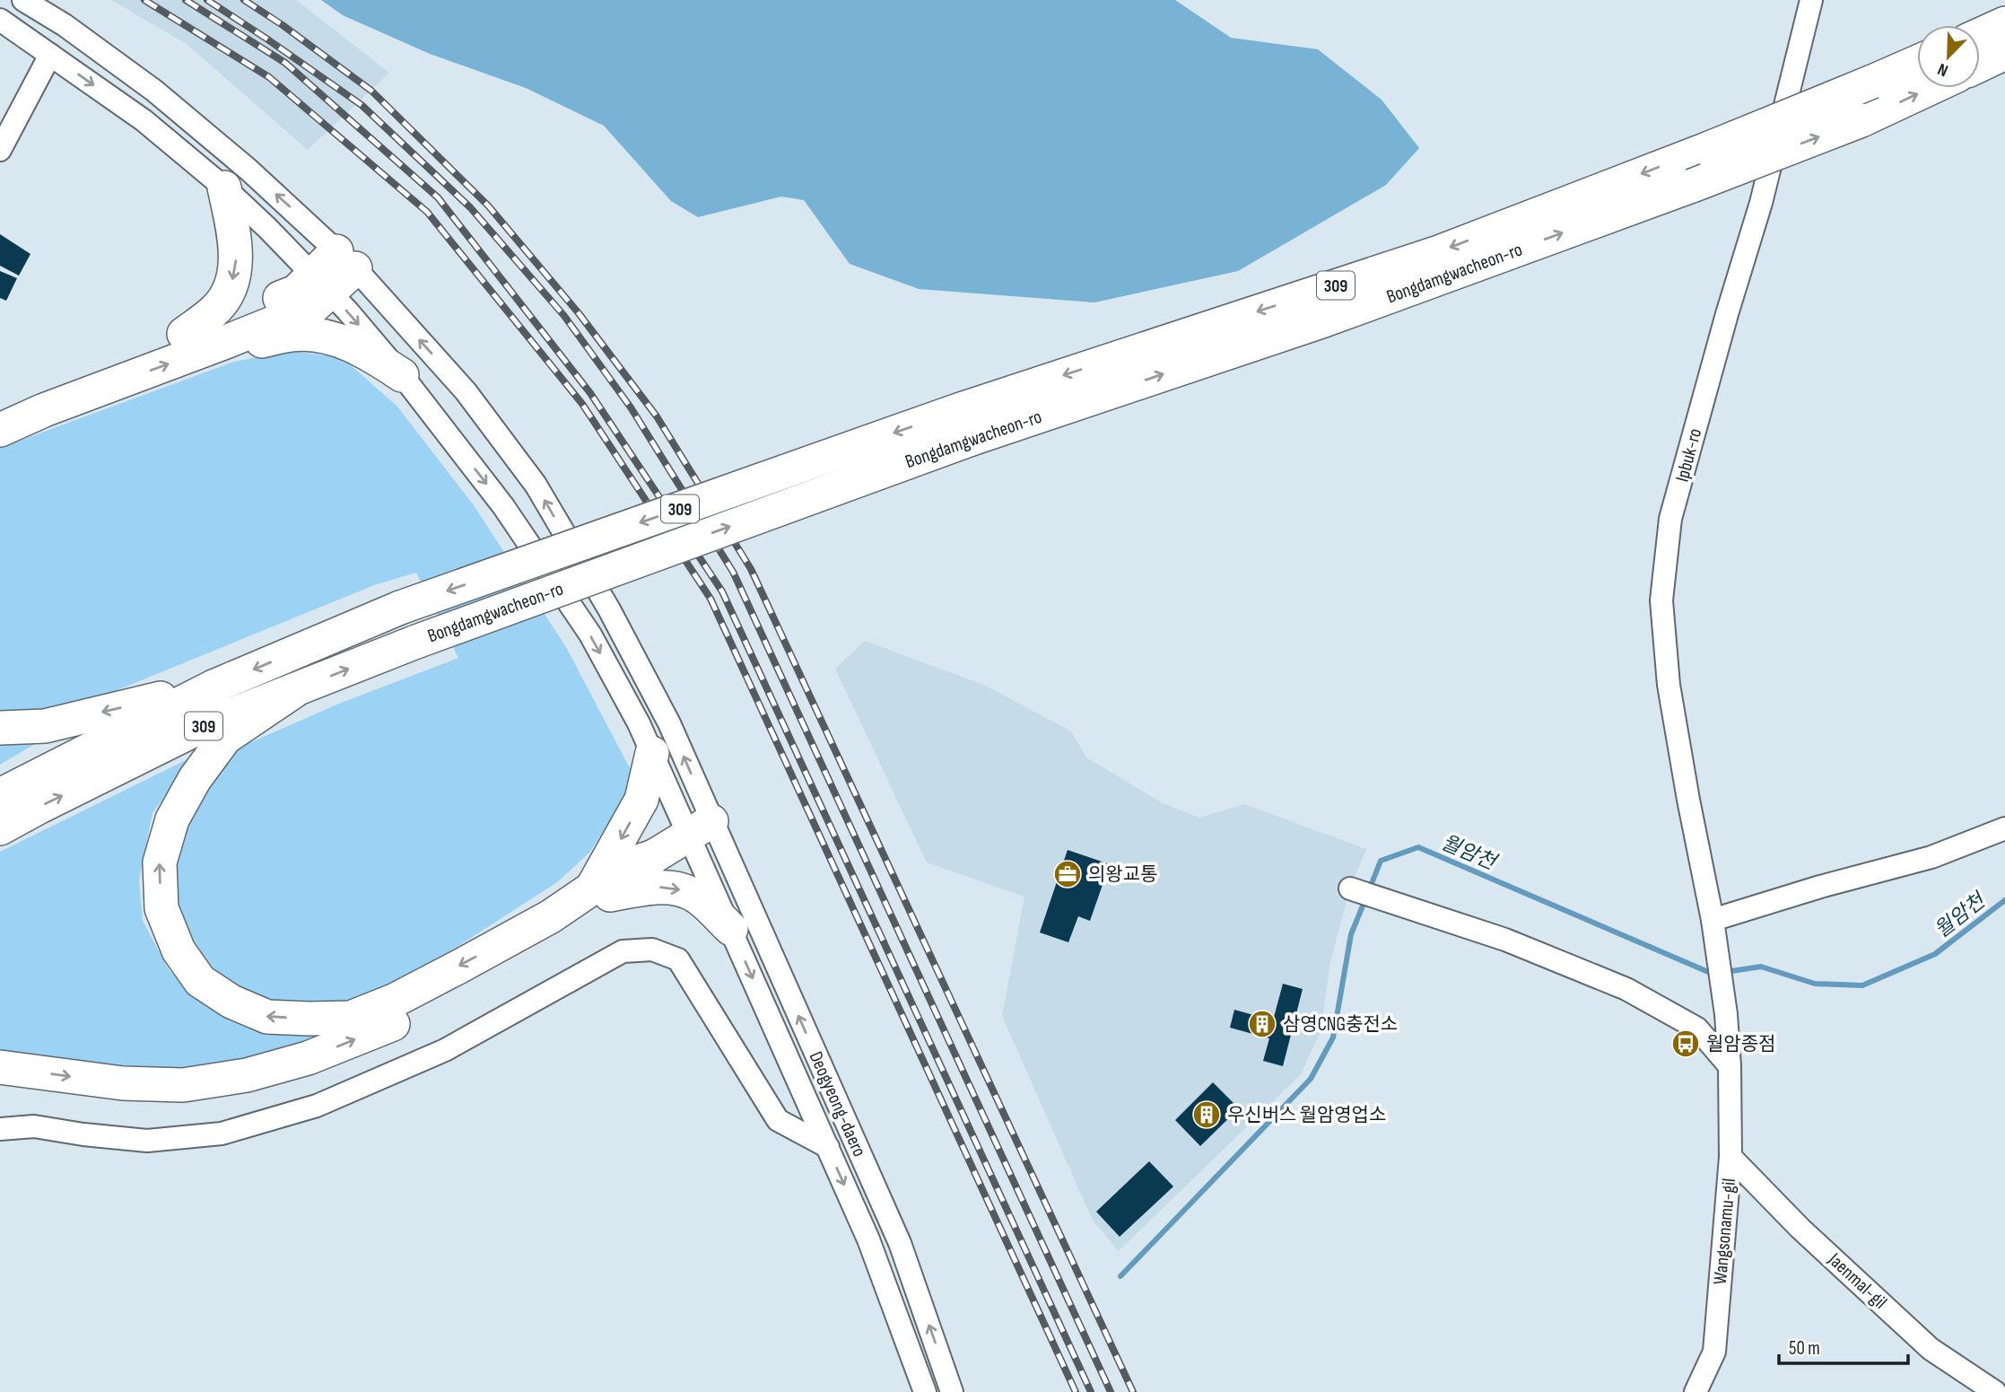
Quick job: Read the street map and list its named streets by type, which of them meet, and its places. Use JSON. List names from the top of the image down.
{
  "streets": {
    "highway": ["Bongdamgwacheon-ro", "309"],
    "street": [
      "Ipbuk-ro",
      "Deogyeong-daero",
      "Wangsonamu-gil",
      "Jaenmal-gil"
    ]
  },
  "crossings": [
    ["Ipbuk-ro", "Wangsonamu-gil"],
    ["Wangsonamu-gil", "Jaenmal-gil"]
  ],
  "water": ["월암천"],
  "places": {
    "office": ["의왕교통"],
    "building": ["삼영CNG충전소", "우신버스 월암영업소"],
    "bus stop": ["월암종점"]
  },
  "scale_bar": "50 m",
  "north": "bottom left"
}
